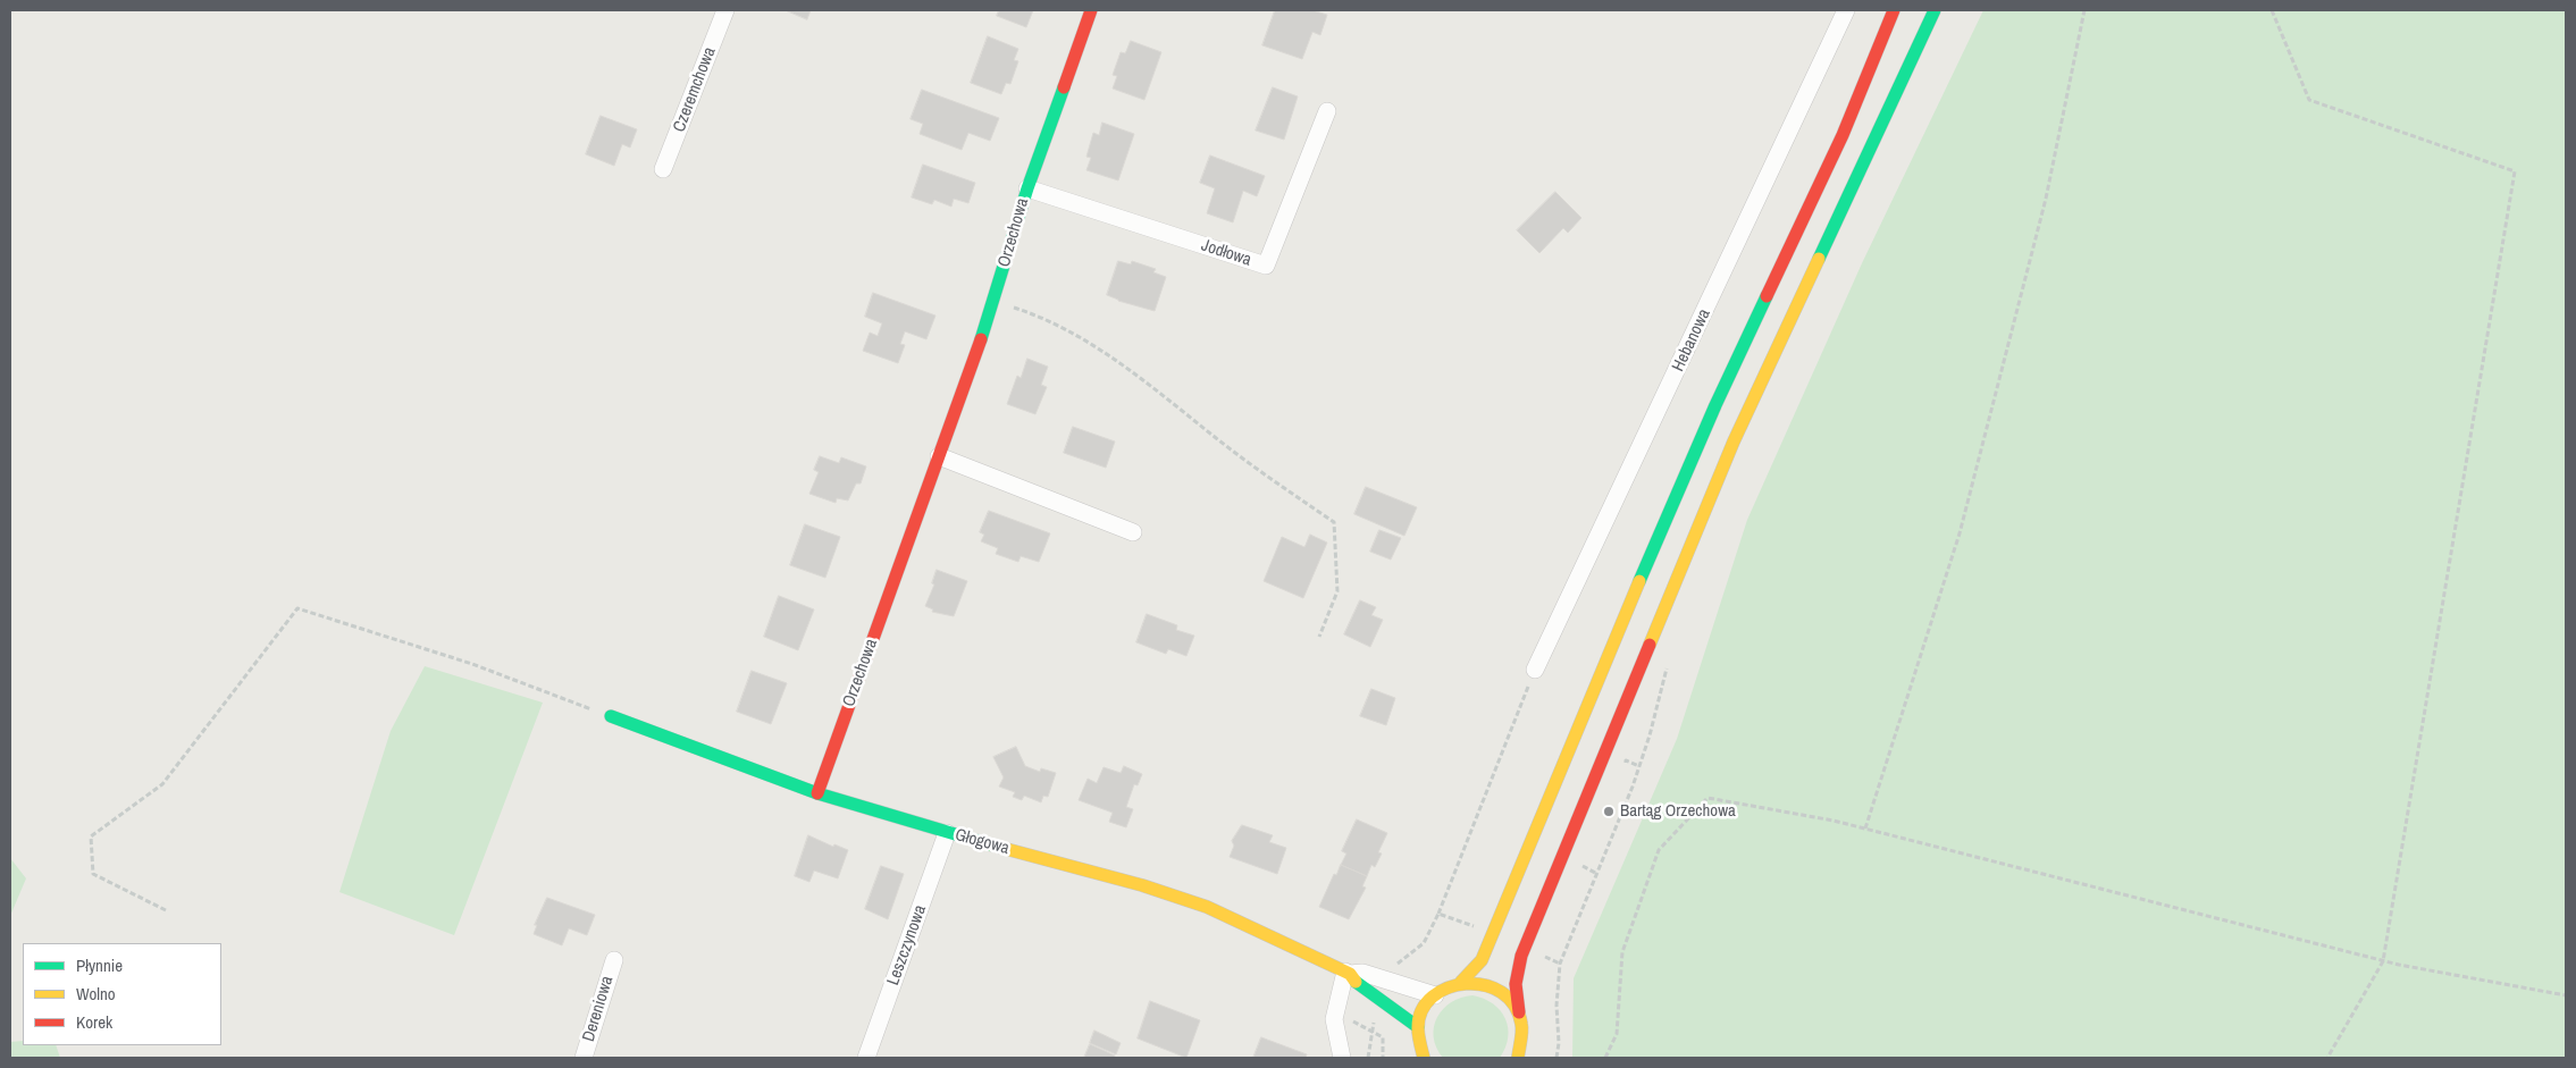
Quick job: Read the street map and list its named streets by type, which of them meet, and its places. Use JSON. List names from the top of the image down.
{
  "streets": {
    "main road": ["Orzechowa", "Głogowa"],
    "street": [
      "Czeremchowa",
      "Jodłowa",
      "Hebanowa",
      "Leszczynowa",
      "Dereniowa"
    ]
  },
  "crossings": [
    ["Orzechowa", "Jodłowa"],
    ["Orzechowa", "Głogowa"],
    ["Głogowa", "Leszczynowa"]
  ],
  "places": ["Bartąg Orzechowa"],
  "legend": ["Płynnie", "Wolno", "Korek"]
}
